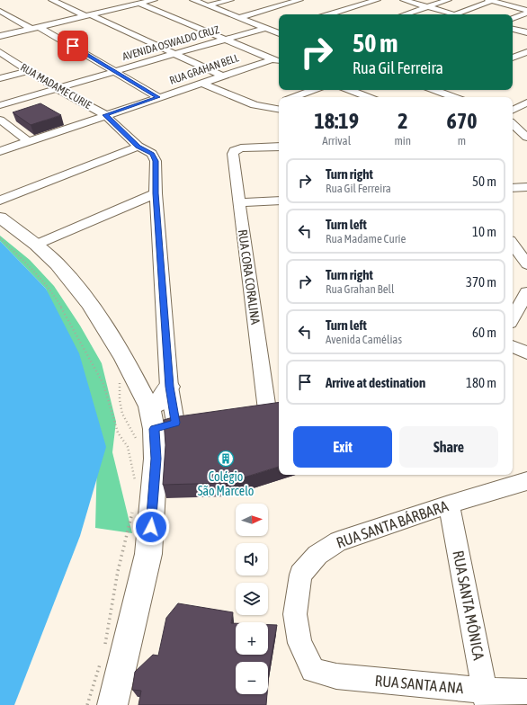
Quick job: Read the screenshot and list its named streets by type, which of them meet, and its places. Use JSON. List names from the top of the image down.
{
  "streets": {
    "street": [
      "AVENIDA OSWALDO CRUZ",
      "RUA GRAHAN BELL",
      "RUA MADAME CURIE",
      "RUA CORA CORALINA",
      "RUA SANTA BÁRBARA",
      "RUA SANTA MÔNICA",
      "RUA SANTA ANA"
    ]
  },
  "crossings": [
    ["AVENIDA OSWALDO CRUZ", "RUA MADAME CURIE"],
    ["RUA GRAHAN BELL", "RUA MADAME CURIE"],
    ["RUA SANTA BÁRBARA", "RUA SANTA MÔNICA"],
    ["RUA SANTA BÁRBARA", "RUA SANTA ANA"],
    ["RUA SANTA MÔNICA", "RUA SANTA ANA"]
  ],
  "places": {
    "building": ["Colégio São Marcelo"]
  },
  "north": "right",
  "page": {
    "turn": ["50 m", "Rua Gil Ferreira"],
    "eta": [
      "18:19",
      "Arrival",
      "2",
      "min",
      "670",
      "m"
    ],
    "list": [
      {
        "name": "Turn right",
        "note": "Rua Gil Ferreira",
        "value": "50 m"
      },
      {
        "name": "Turn left",
        "note": "Rua Madame Curie",
        "value": "10 m"
      },
      {
        "name": "Turn right",
        "note": "Rua Grahan Bell",
        "value": "370 m"
      },
      {
        "name": "Turn left",
        "note": "Avenida Camélias",
        "value": "60 m"
      },
      {
        "name": "Arrive at destination",
        "value": "180 m"
      }
    ],
    "buttons": ["Exit", "Share"],
    "map_buttons": ["+", "−"]
  }
}
